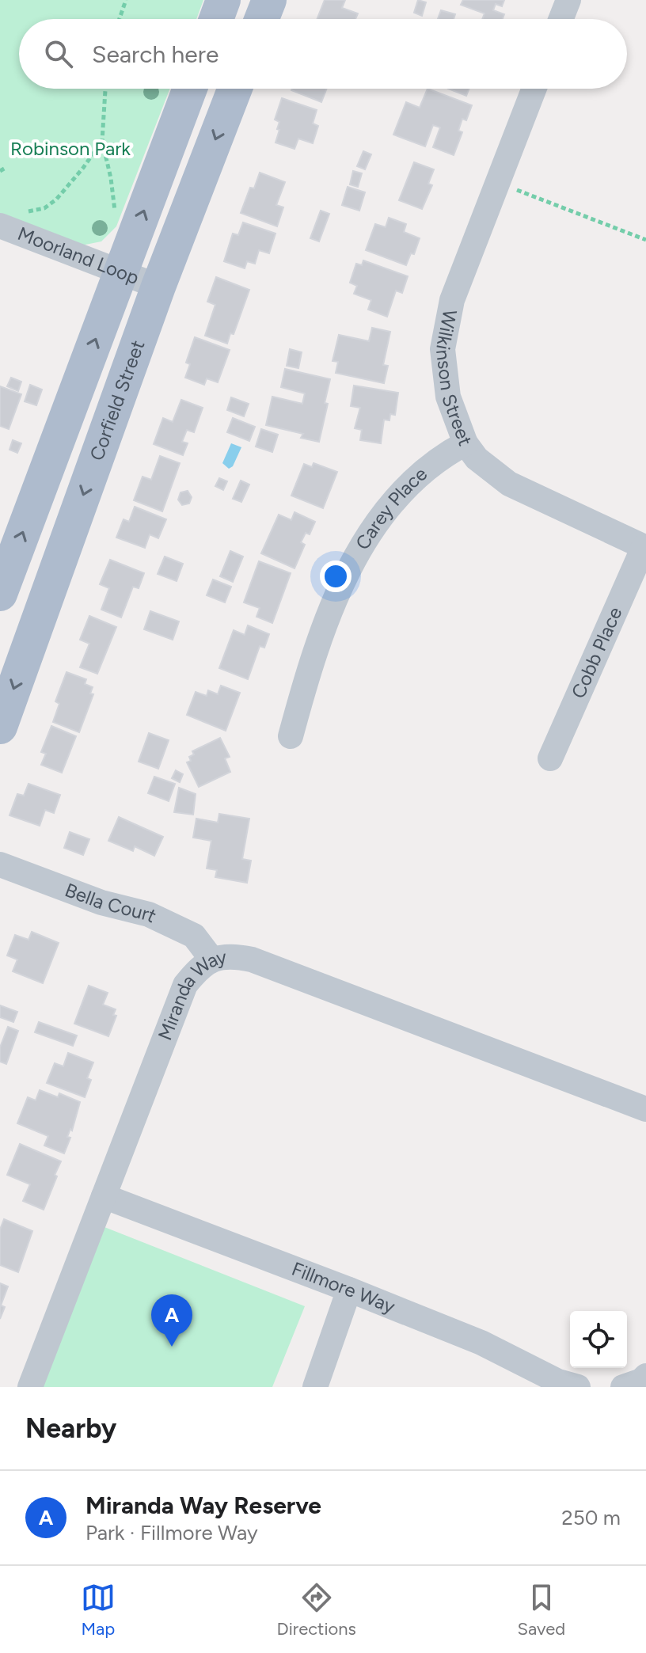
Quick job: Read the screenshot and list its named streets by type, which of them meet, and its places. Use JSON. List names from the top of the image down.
{
  "streets": {
    "main road": ["Corfield Street"],
    "street": [
      "Moorland Loop",
      "Wilkinson Street",
      "Carey Place",
      "Cobb Place",
      "Bella Court",
      "Miranda Way",
      "Fillmore Way"
    ]
  },
  "crossings": [
    ["Moorland Loop", "Corfield Street"],
    ["Wilkinson Street", "Carey Place"],
    ["Wilkinson Street", "Cobb Place"],
    ["Bella Court", "Miranda Way"],
    ["Miranda Way", "Fillmore Way"]
  ],
  "parks": ["Robinson Park"],
  "page": {
    "search": "Search here",
    "pins": "A",
    "heading": "Nearby",
    "list": [
      {
        "mark": "A",
        "name": "Miranda Way Reserve",
        "note": "Park · Fillmore Way",
        "value": "250 m"
      }
    ],
    "nav": ["Map", "Directions", "Saved"]
  }
}
